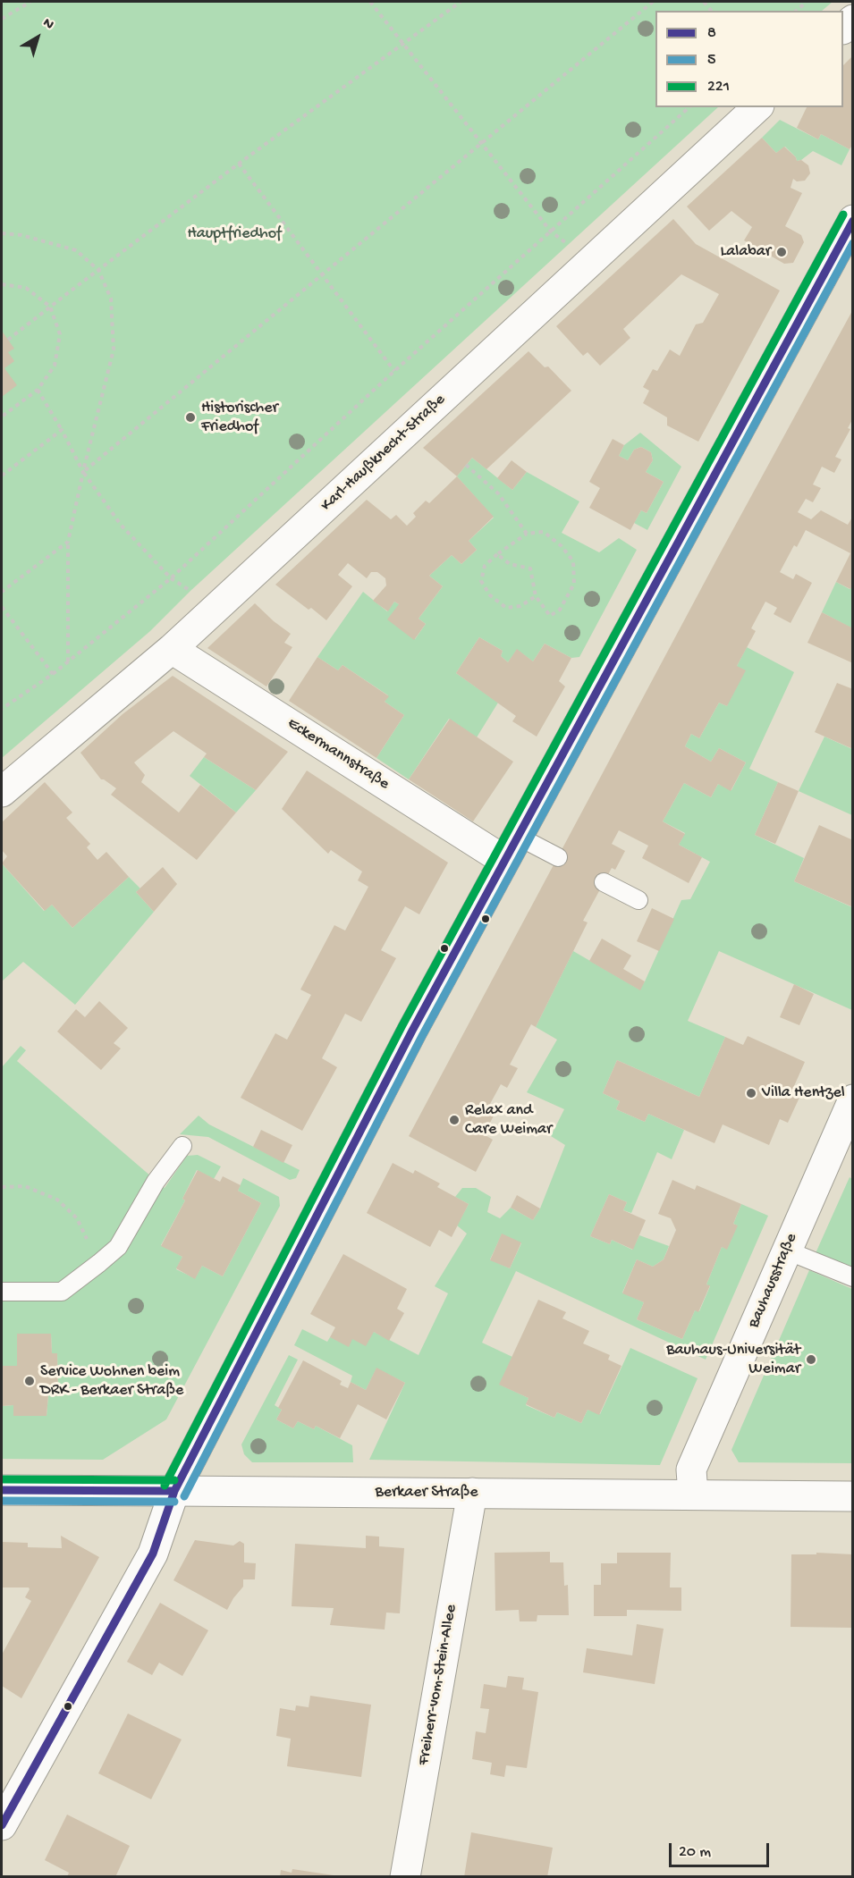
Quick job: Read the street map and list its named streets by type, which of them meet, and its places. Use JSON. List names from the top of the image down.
{
  "streets": {
    "street": [
      "Karl-Haußknecht-Straße",
      "Eckermannstraße",
      "Bauhausstraße",
      "Berkaer Straße",
      "Freiherr-vom-Stein-Allee"
    ]
  },
  "crossings": [
    ["Karl-Haußknecht-Straße", "Eckermannstraße"],
    ["Bauhausstraße", "Berkaer Straße"],
    ["Berkaer Straße", "Freiherr-vom-Stein-Allee"]
  ],
  "parks": ["Hauptfriedhof"],
  "places": [
    "Lalabar",
    "Historischer Friedhof",
    "Villa Hentzel",
    "Relax and Care Weimar",
    "Bauhaus-Universität Weimar",
    "Service Wohnen beim DRK - Berkaer Straße"
  ],
  "lines": ["transit line 221", "transit line 8", "transit line 5"],
  "legend": ["8", "5", "221"],
  "scale_bar": "20 m",
  "north": "top right"
}
